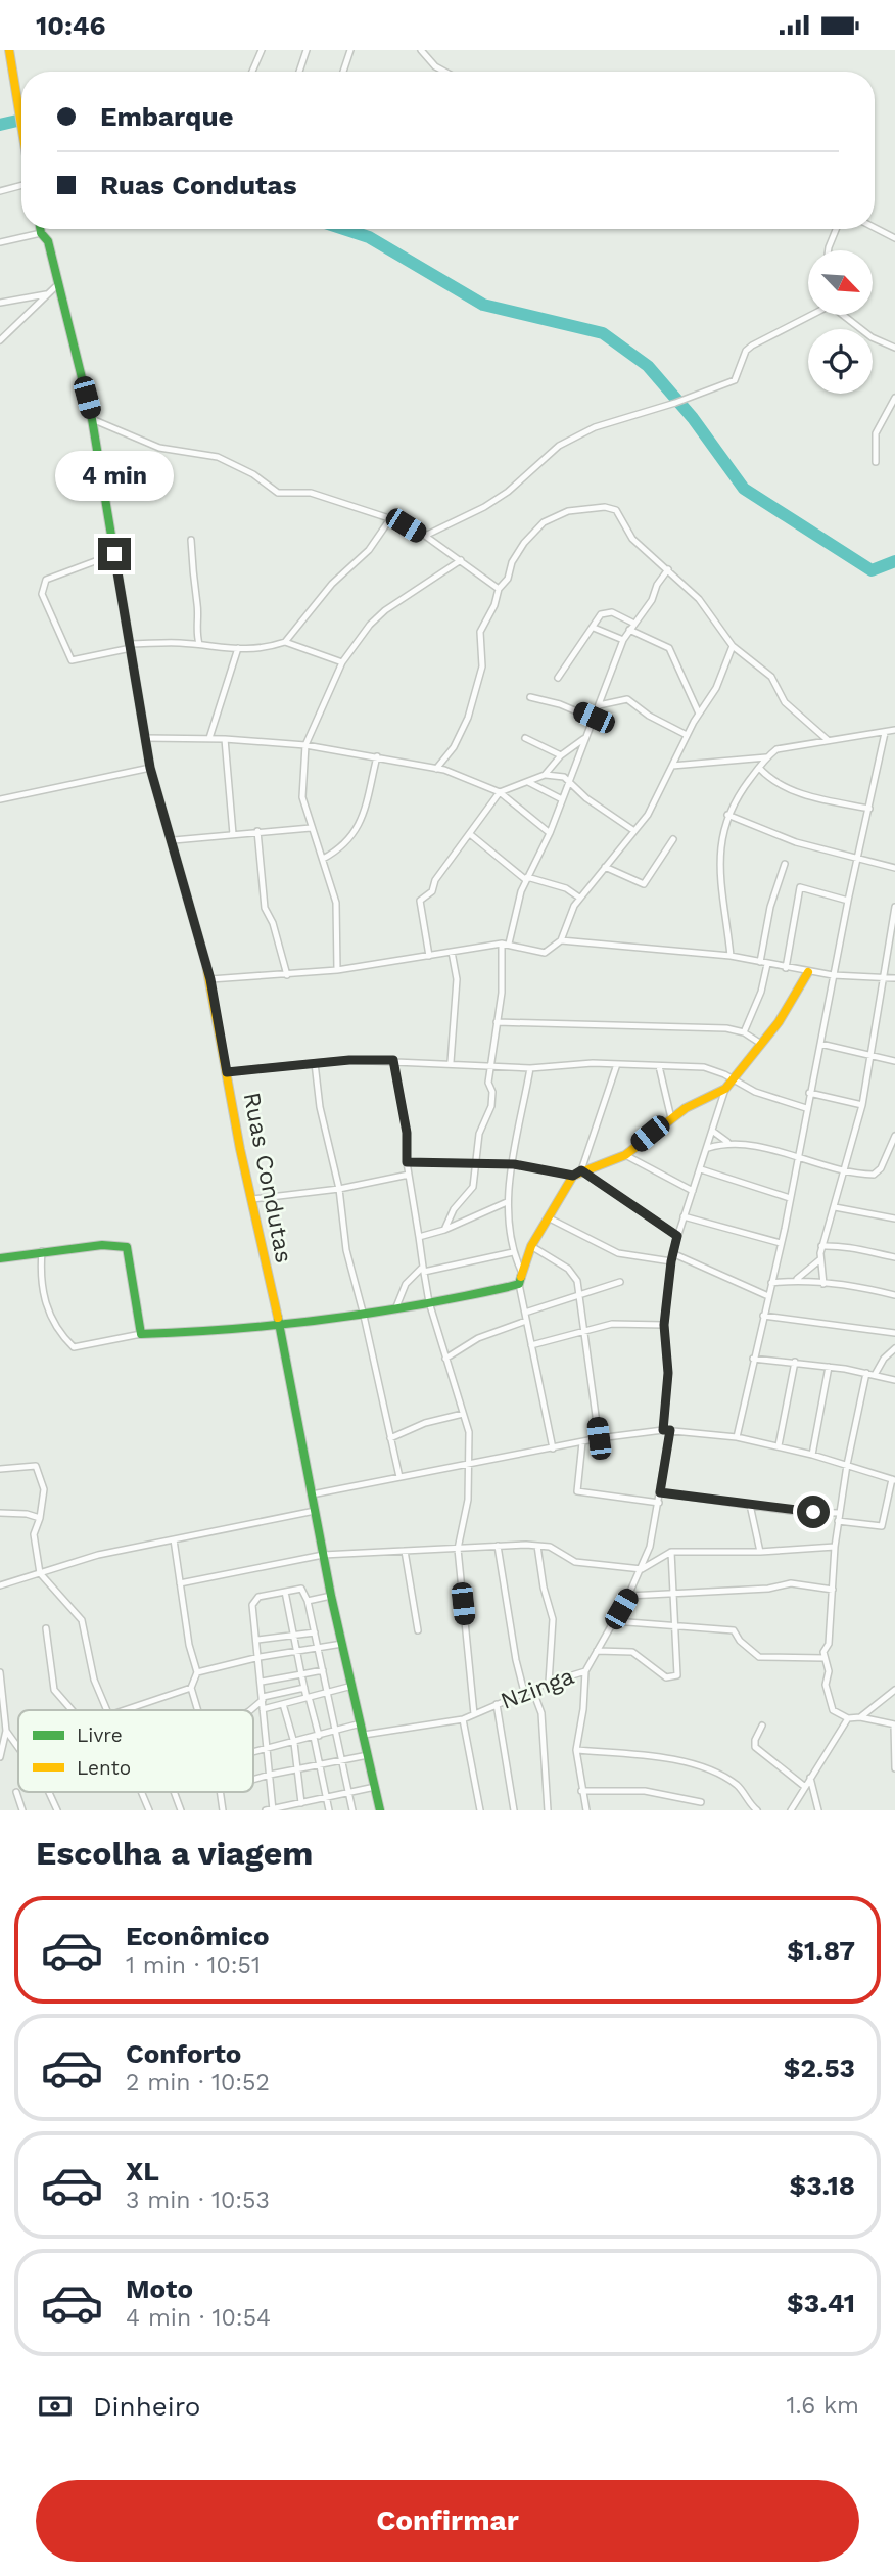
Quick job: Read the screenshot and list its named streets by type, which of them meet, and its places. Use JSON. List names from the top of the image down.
{
  "streets": {
    "street": ["Ruas Condutas", "Nzinga"]
  },
  "crossings": [
    ["Ruas Condutas", "Nzinga"]
  ],
  "legend": ["Livre", "Lento"],
  "north": "bottom right",
  "page": {
    "status": "10:46",
    "banner": ["Embarque", "Ruas Condutas"],
    "bubble": "4 min",
    "heading": "Escolha a viagem",
    "list": [
      {
        "name": "Econômico",
        "note": "1 min · 10:51",
        "value": "$1.87"
      },
      {
        "name": "Conforto",
        "note": "2 min · 10:52",
        "value": "$2.53"
      },
      {
        "name": "XL",
        "note": "3 min · 10:53",
        "value": "$3.18"
      },
      {
        "name": "Moto",
        "note": "4 min · 10:54",
        "value": "$3.41"
      }
    ],
    "pay": ["Dinheiro", "1.6 km"],
    "buttons": "Confirmar"
  }
}
